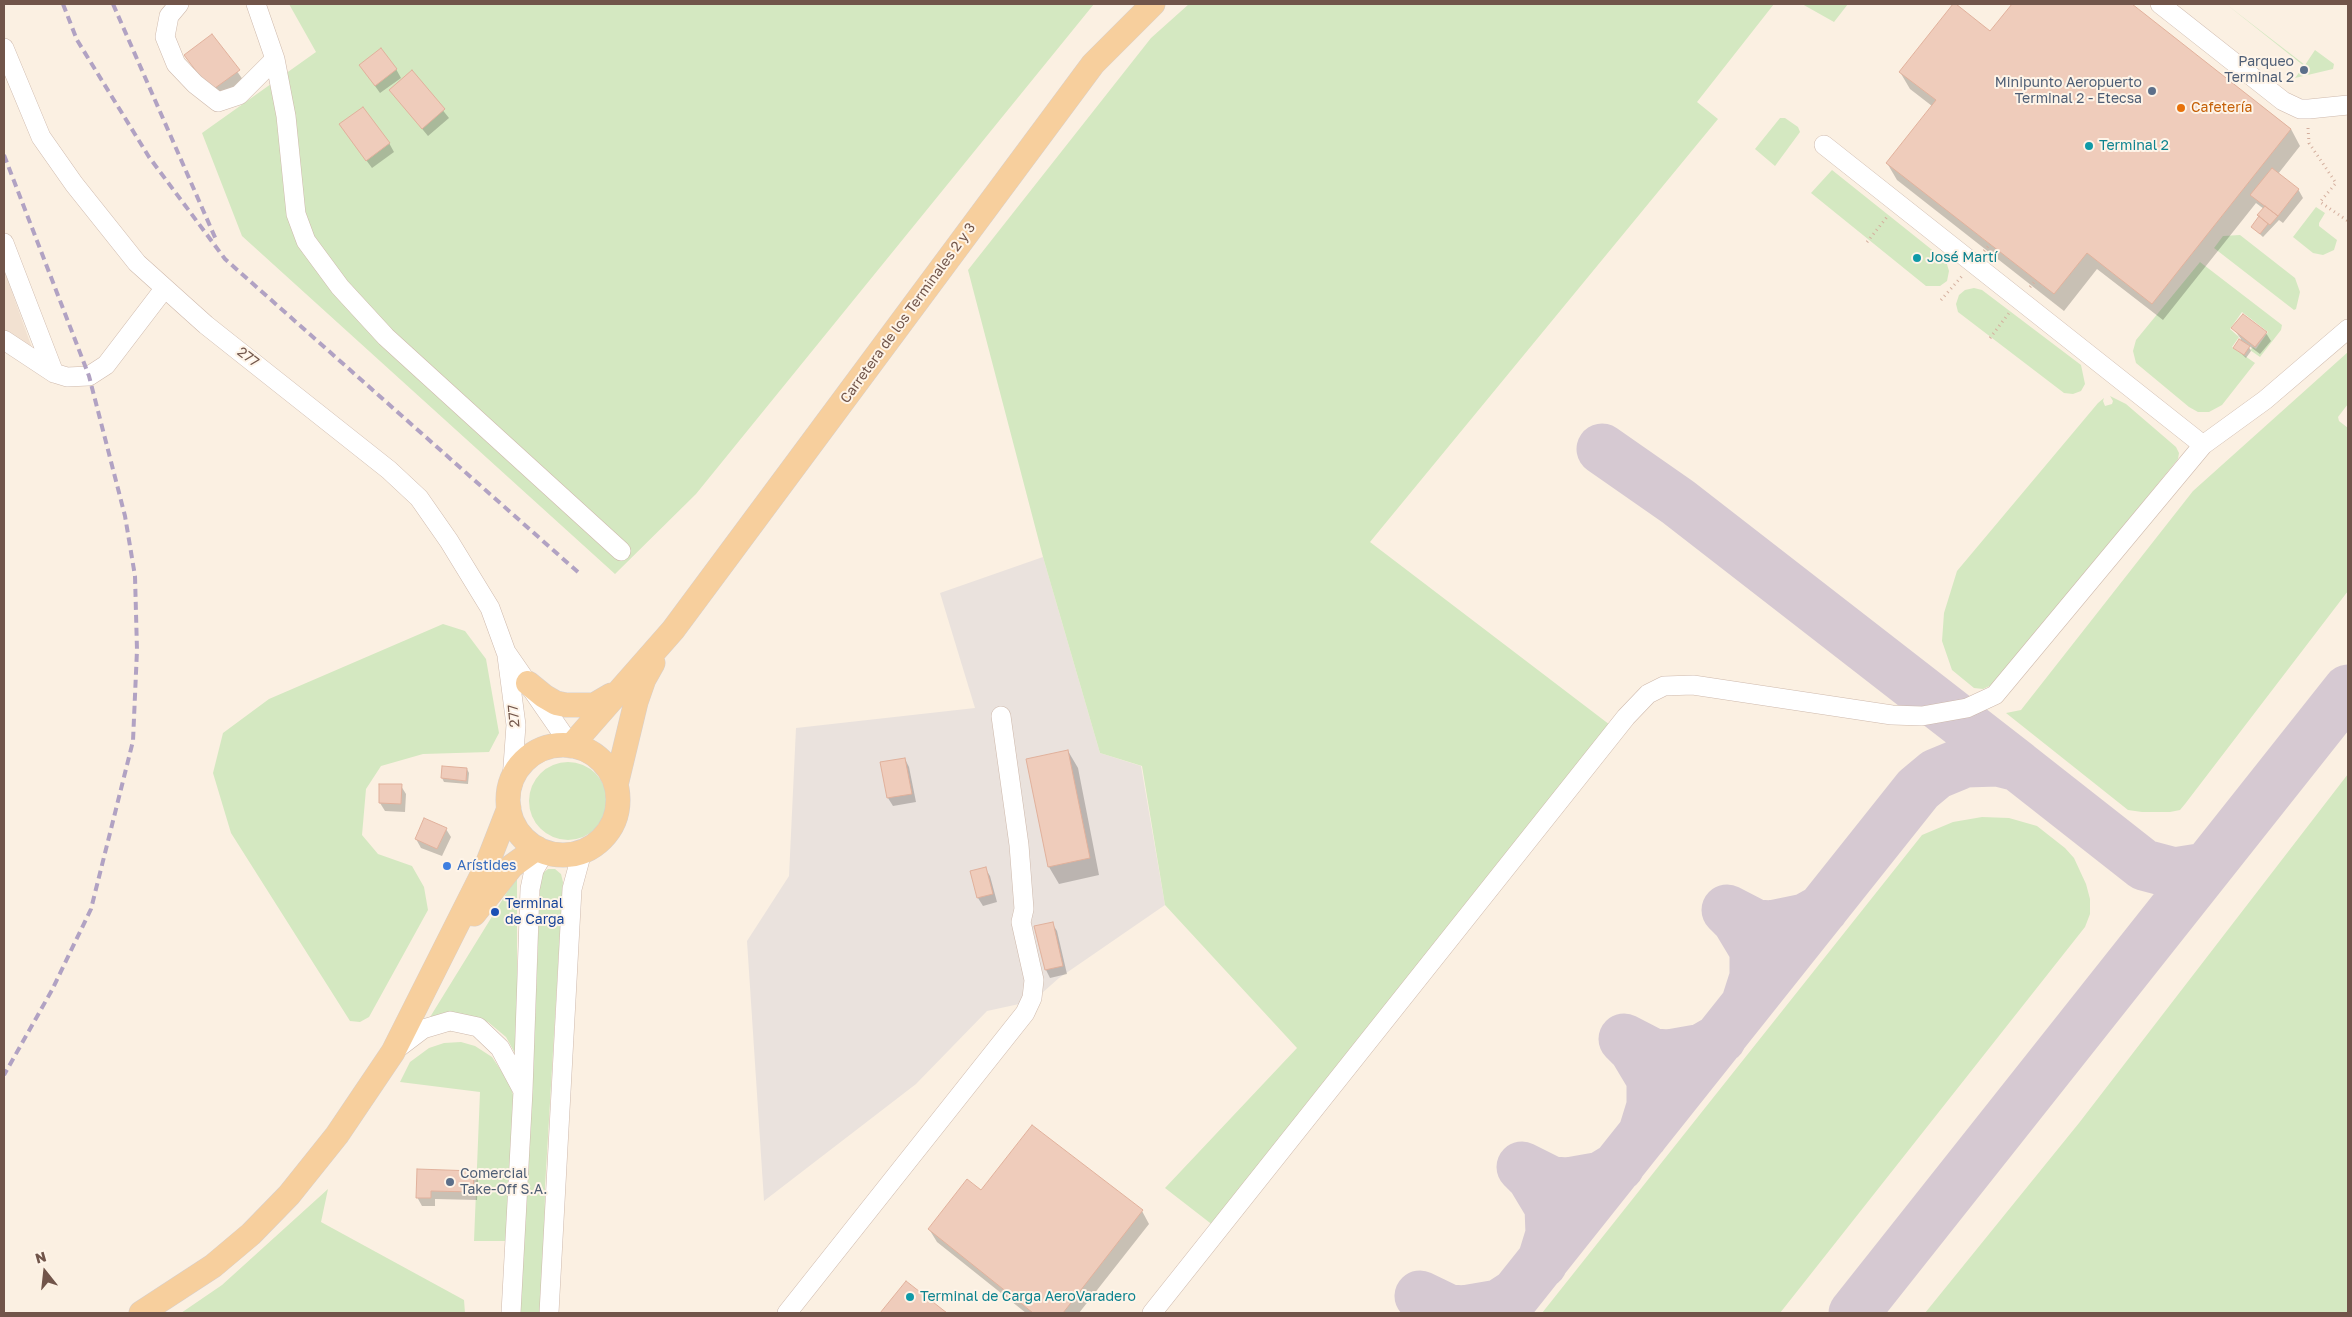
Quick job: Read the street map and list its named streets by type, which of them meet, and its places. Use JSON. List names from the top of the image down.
{
  "streets": {
    "main road": ["Carretera de los Terminales 2 y 3"],
    "street": ["277"]
  },
  "crossings": [
    ["Carretera de los Terminales 2 y 3", "277"]
  ],
  "places": [
    "Parqueo Terminal 2",
    "Minipunto Aeropuerto Terminal 2 - Etecsa",
    "Cafetería",
    "Terminal 2",
    "José Martí",
    "Arístides",
    "Terminal de Carga",
    "Comercial Take-Off S.A.",
    "Terminal de Carga AeroVaradero"
  ],
  "north": "top"
}
